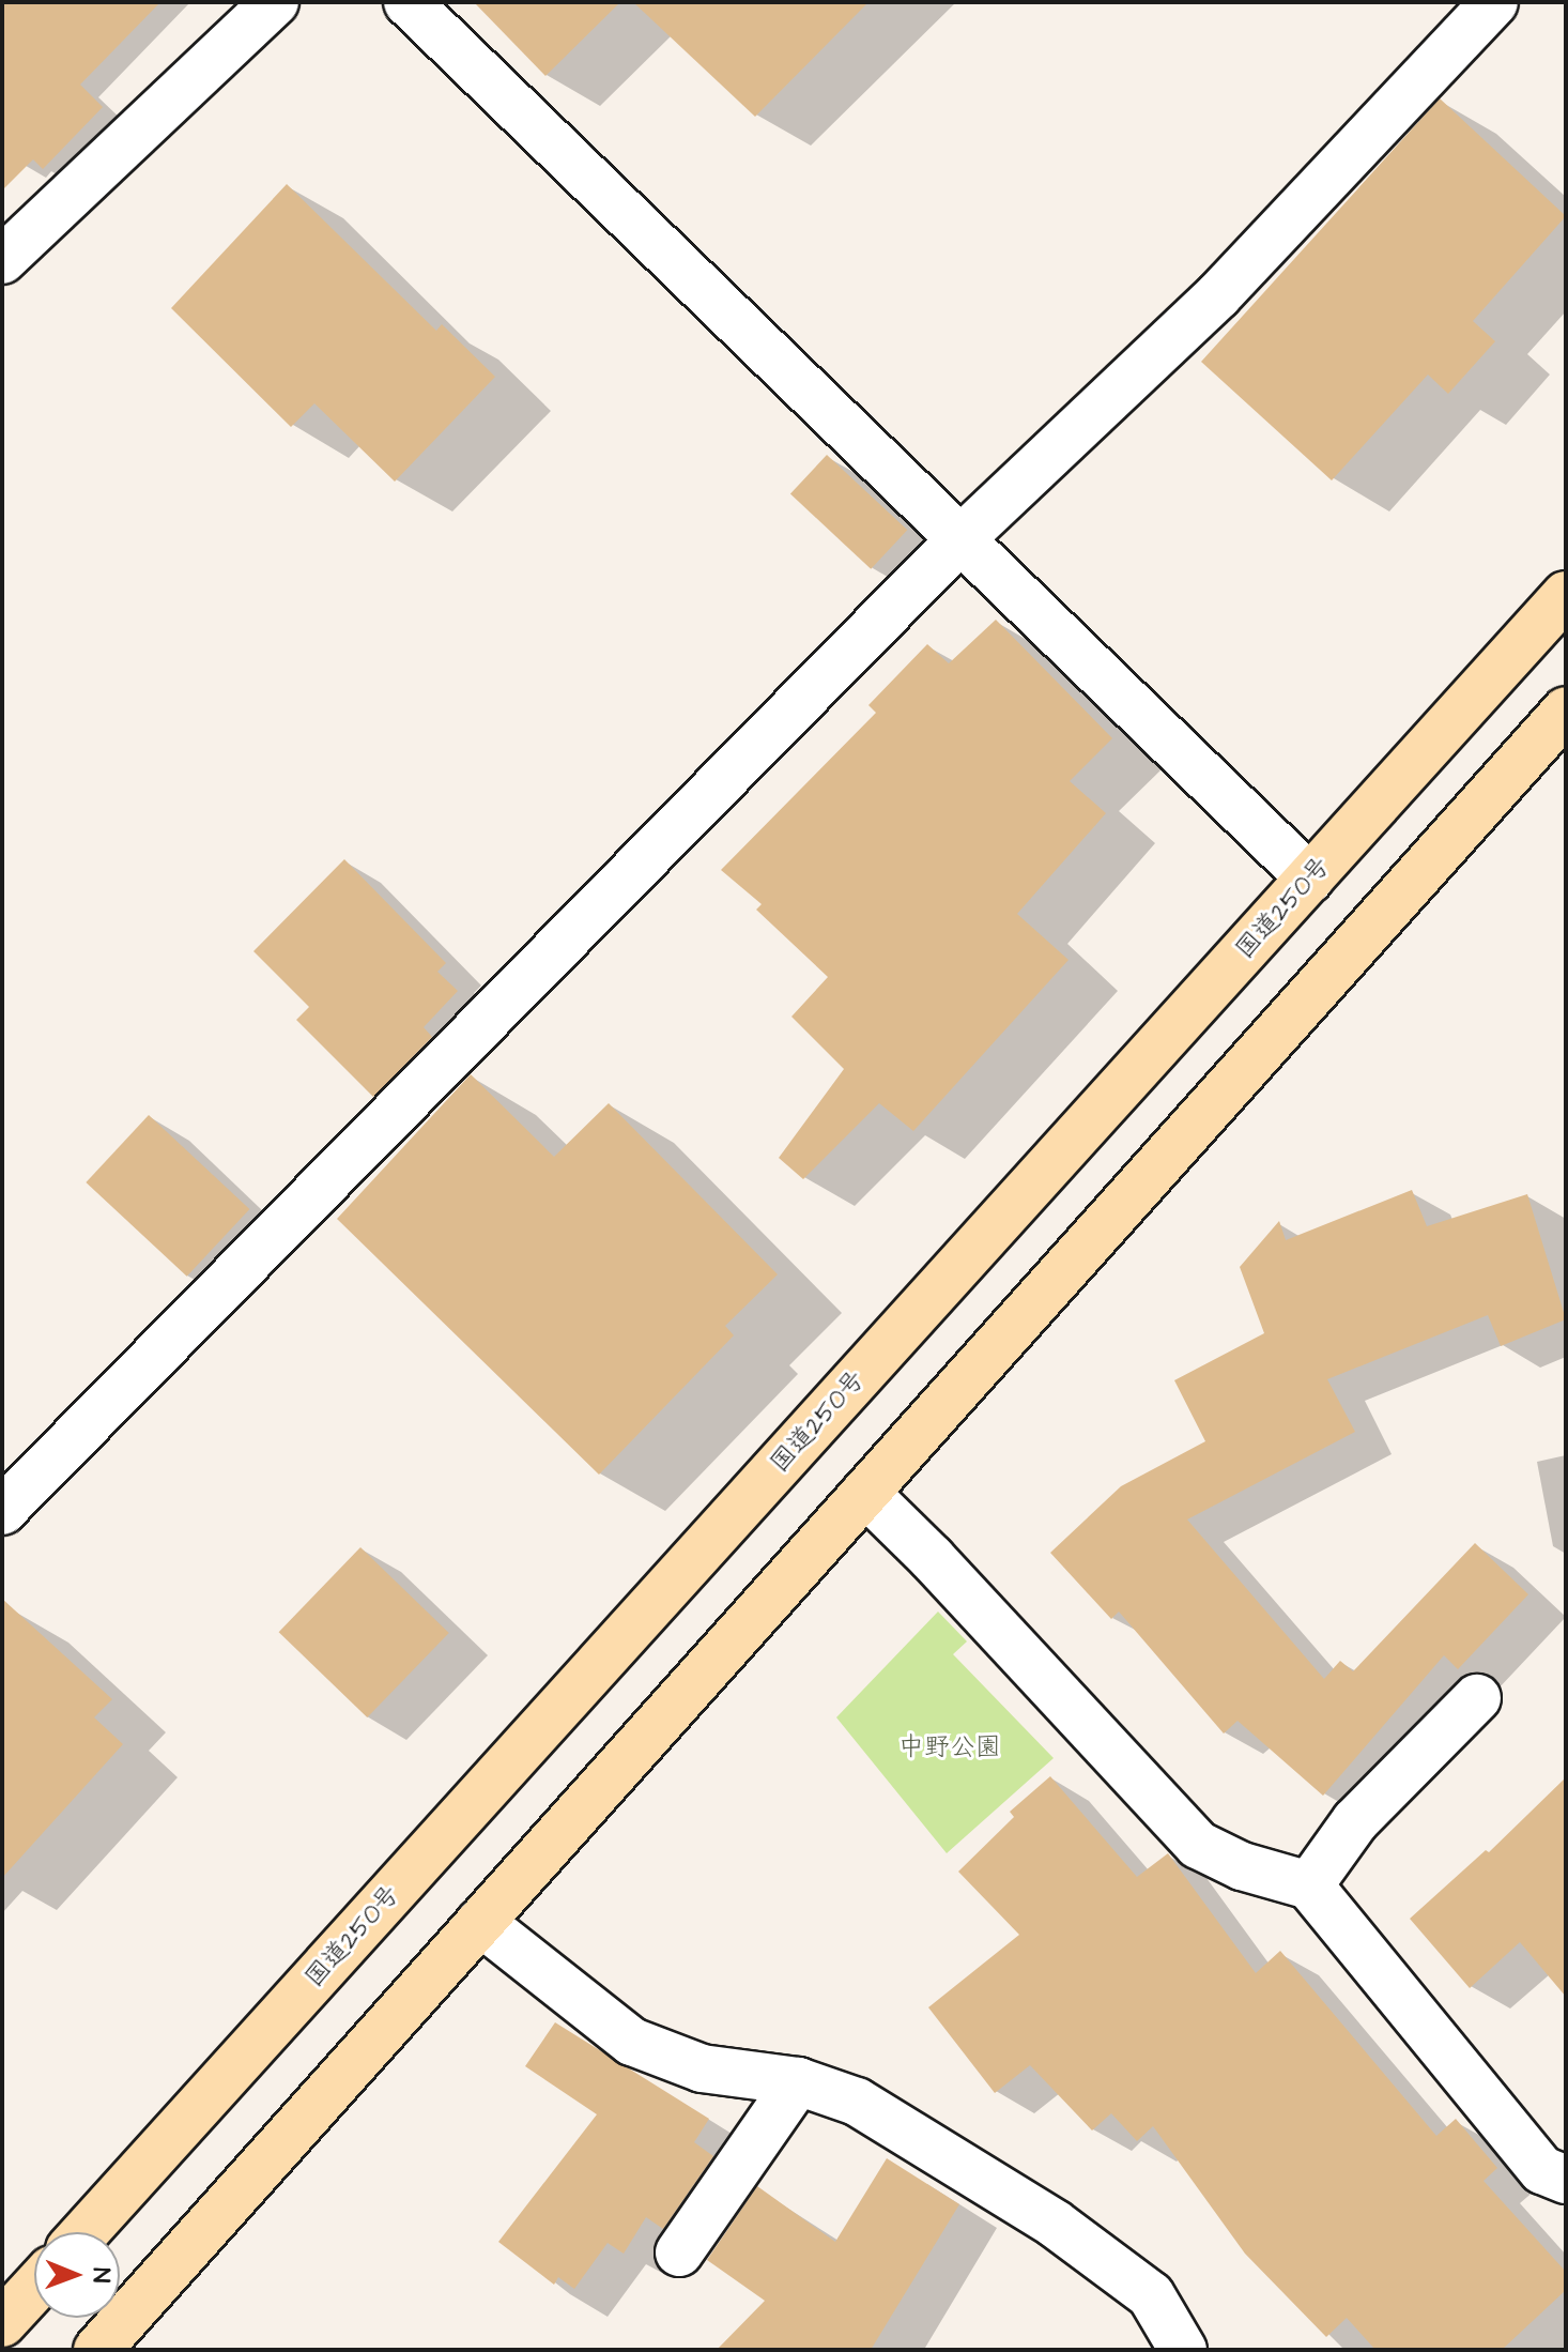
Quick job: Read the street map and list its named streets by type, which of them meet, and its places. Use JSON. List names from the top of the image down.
{
  "streets": {
    "highway": ["国道250号"]
  },
  "parks": ["中野公園"],
  "north": "right"
}
